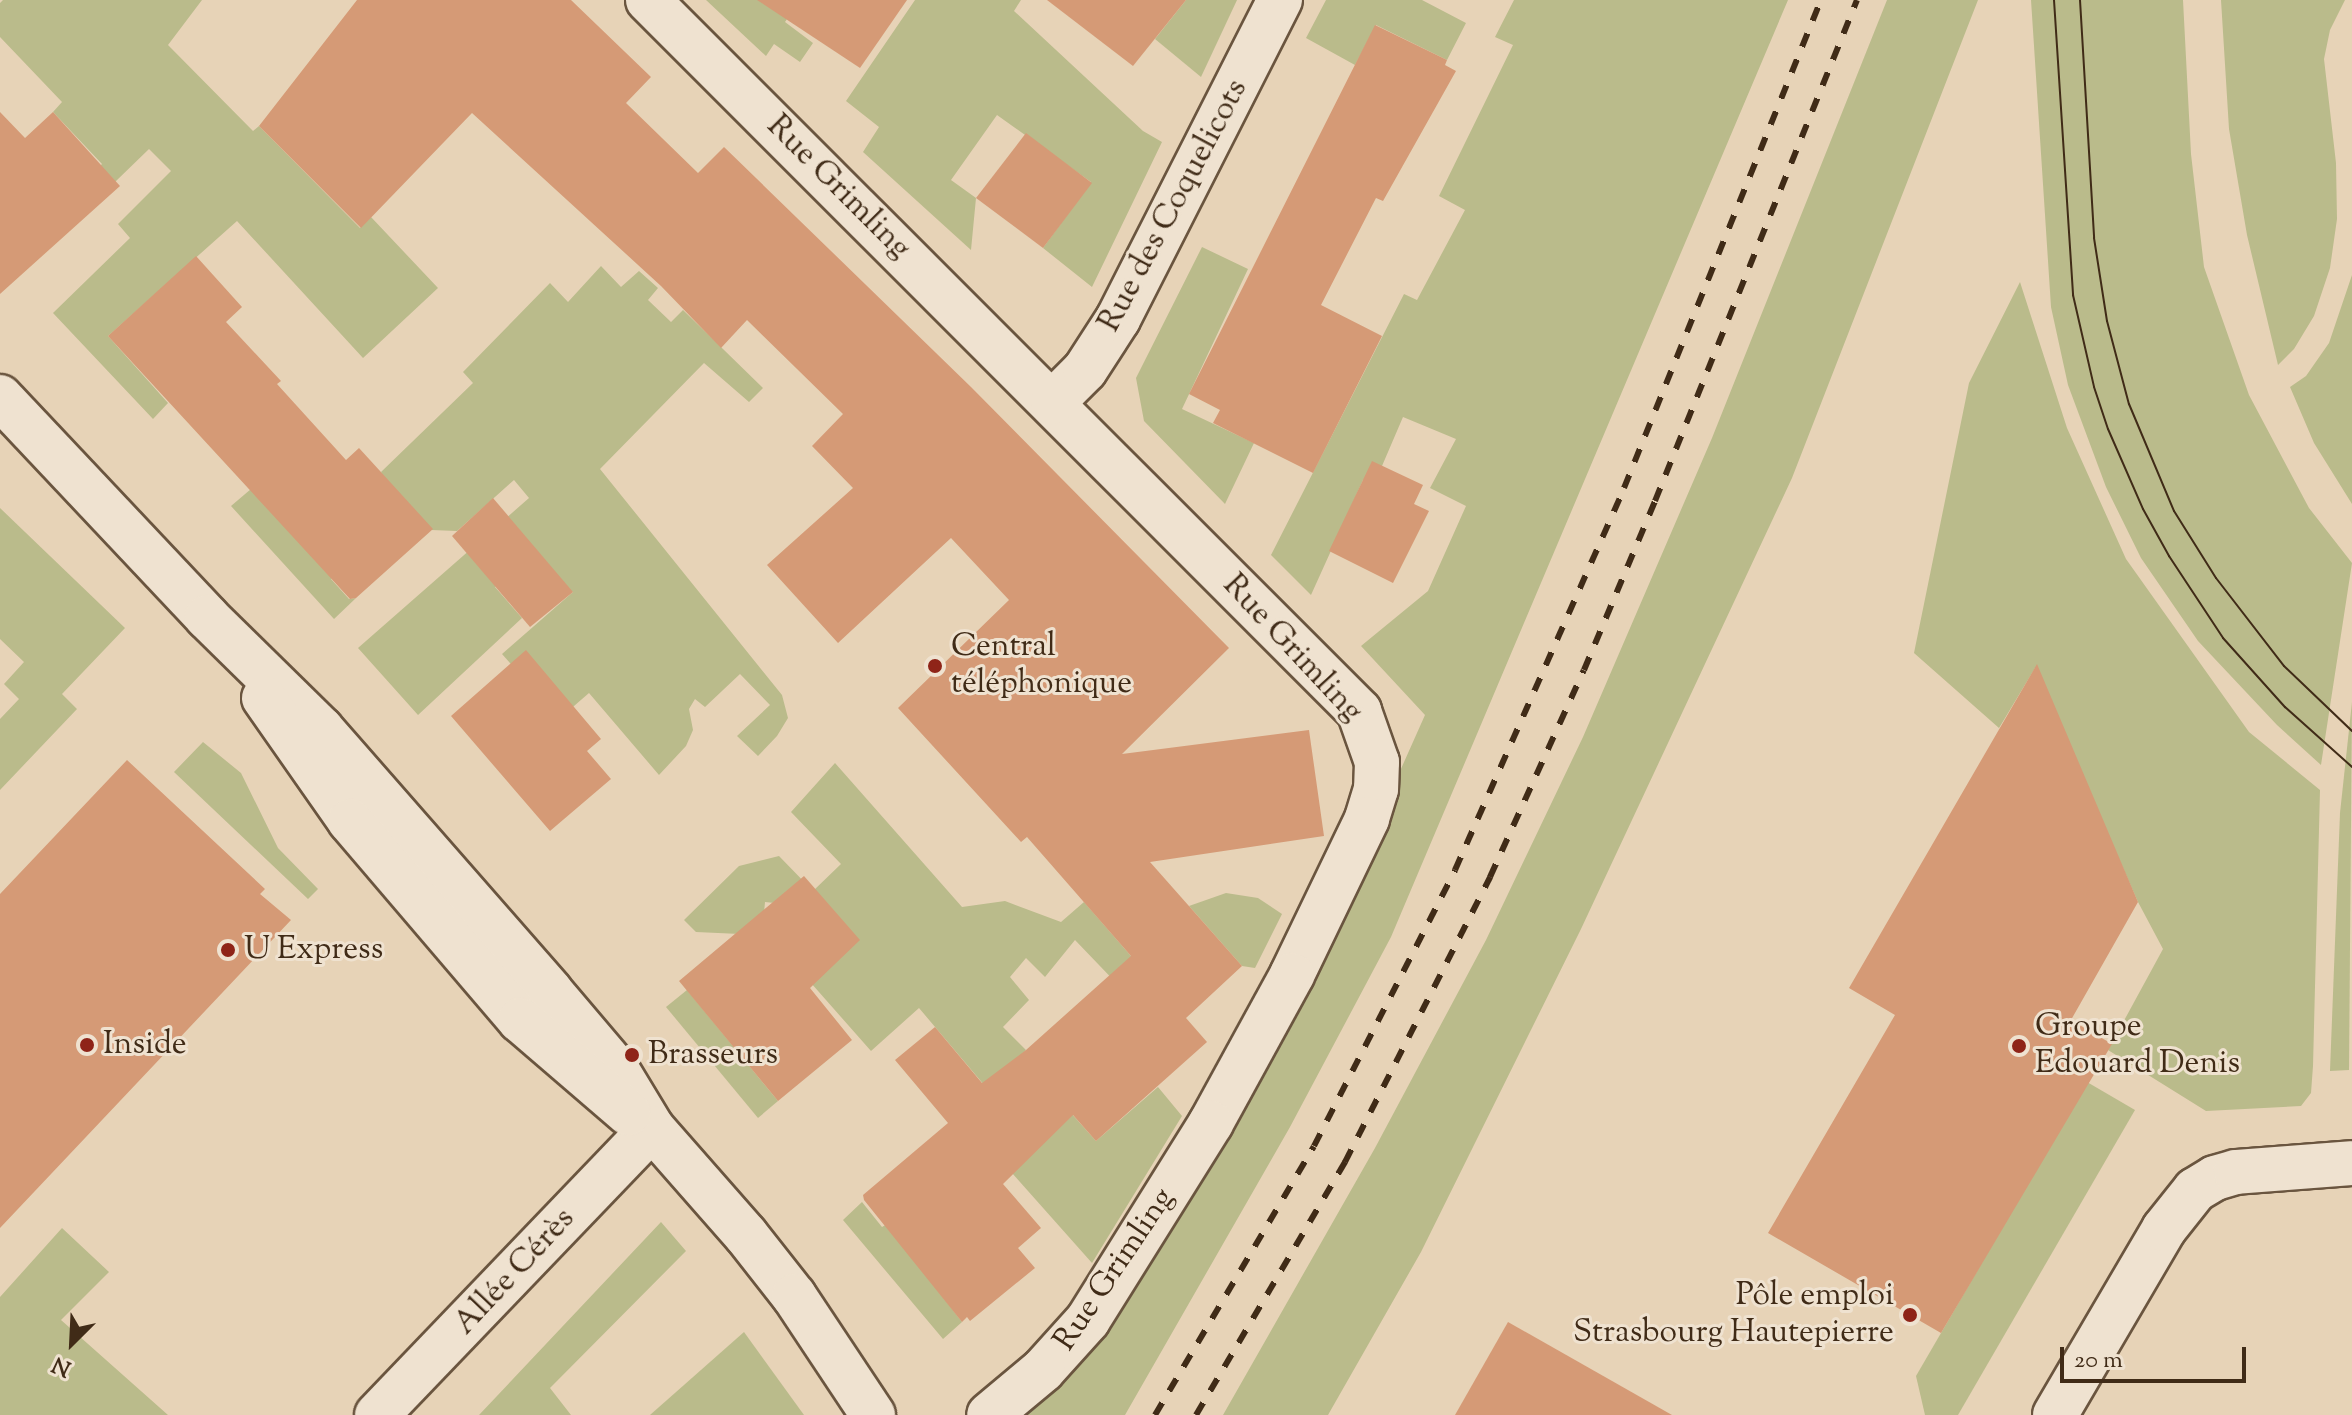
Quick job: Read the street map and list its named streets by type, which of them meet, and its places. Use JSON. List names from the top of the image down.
{
  "streets": {
    "street": ["Rue Grimling", "Rue des Coquelicots", "Allée Cérès"]
  },
  "crossings": [
    ["Rue Grimling", "Rue des Coquelicots"]
  ],
  "places": [
    "Central téléphonique",
    "U Express",
    "Inside",
    "Groupe Edouard Denis",
    "Brasseurs",
    "Pôle emploi Strasbourg Hautepierre"
  ],
  "scale_bar": "20 m",
  "north": "bottom left"
}
